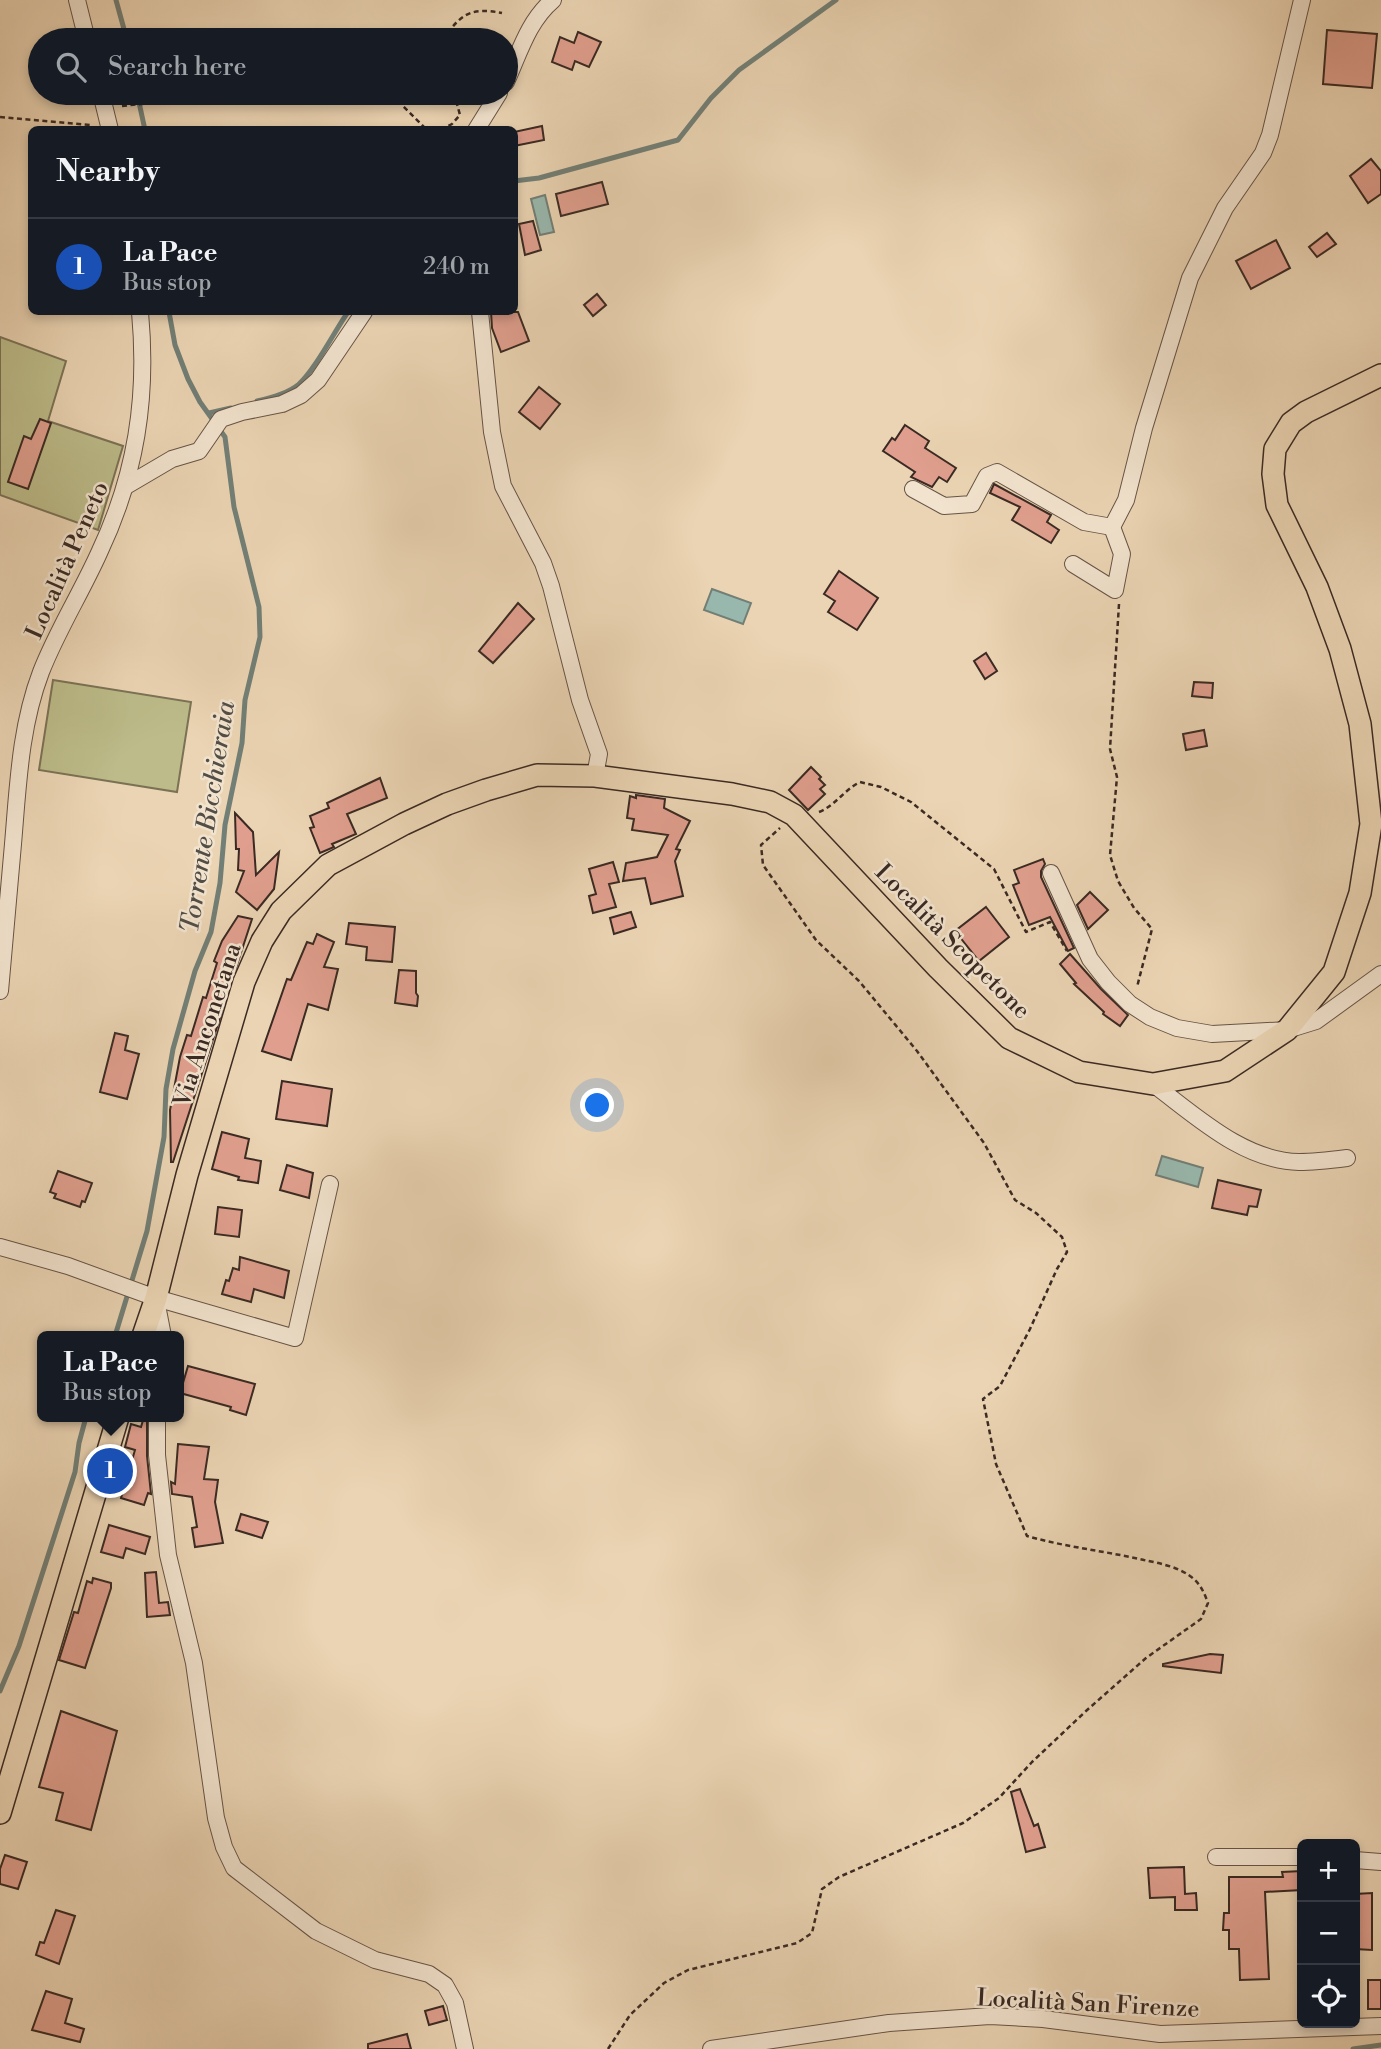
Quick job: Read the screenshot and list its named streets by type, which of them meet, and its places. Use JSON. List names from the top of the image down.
{
  "streets": {
    "main road": ["Località Scopetone", "Via Anconetana"],
    "street": ["Località Peneto", "Località San Firenze"]
  },
  "crossings": [
    ["Località Scopetone", "Via Anconetana"]
  ],
  "water": ["Torrente Bicchieraia"],
  "page": {
    "search": "Search here",
    "heading": "Nearby",
    "list": [
      {
        "mark": "1",
        "name": "La Pace",
        "note": "Bus stop",
        "value": "240 m"
      }
    ],
    "popup": ["La Pace", "Bus stop"],
    "pins": "1",
    "map_buttons": ["+", "−"]
  }
}
